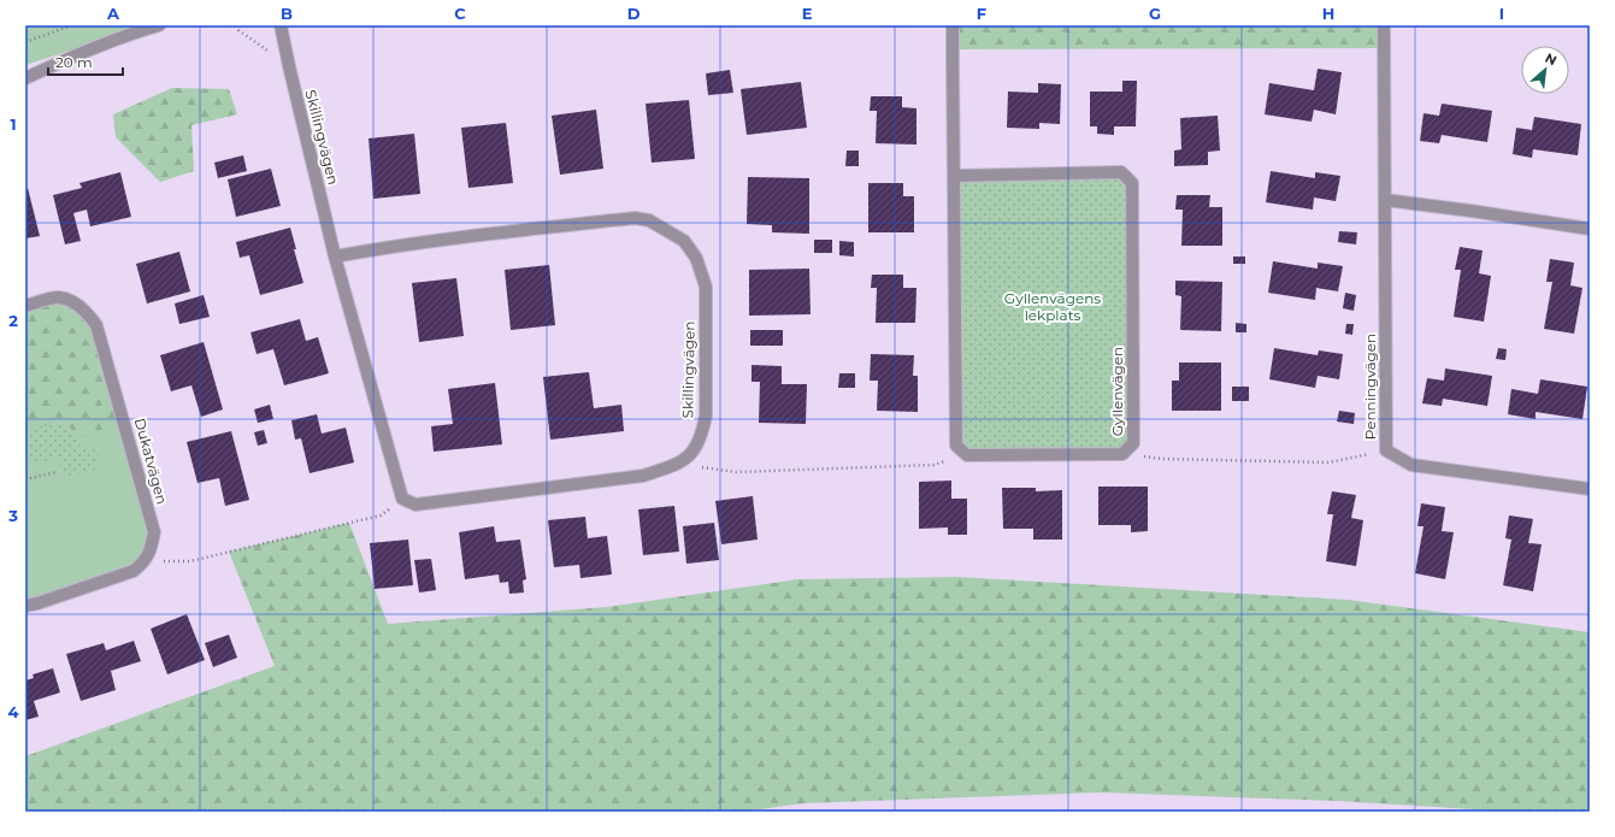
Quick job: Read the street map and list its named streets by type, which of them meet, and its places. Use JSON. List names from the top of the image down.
{
  "streets": {
    "street": [
      "Skillingvägen",
      "Penningvägen",
      "Gyllenvägen",
      "Dukatvägen"
    ]
  },
  "parks": ["Gyllenvägens lekplats"],
  "scale_bar": "20 m",
  "north": "top right",
  "grid": {
    "columns": [
      "A",
      "B",
      "C",
      "D",
      "E",
      "F",
      "G",
      "H",
      "I"
    ],
    "rows": [
      "1",
      "2",
      "3",
      "4"
    ]
  }
}
